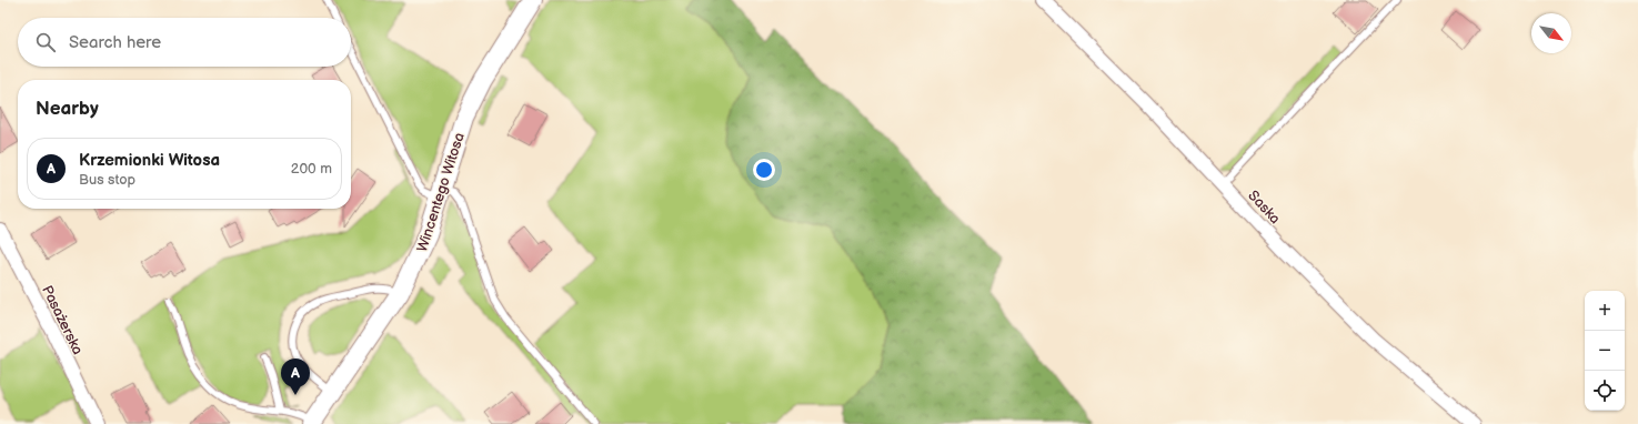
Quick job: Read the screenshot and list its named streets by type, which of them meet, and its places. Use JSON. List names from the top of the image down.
{
  "streets": {
    "street": ["Wincentego Witosa", "Saska", "Pasażerska"]
  },
  "north": "bottom right",
  "page": {
    "search": "Search here",
    "heading": "Nearby",
    "list": [
      {
        "mark": "A",
        "name": "Krzemionki Witosa",
        "note": "Bus stop",
        "value": "200 m"
      }
    ],
    "map_buttons": ["+", "−"],
    "pins": "A"
  }
}
